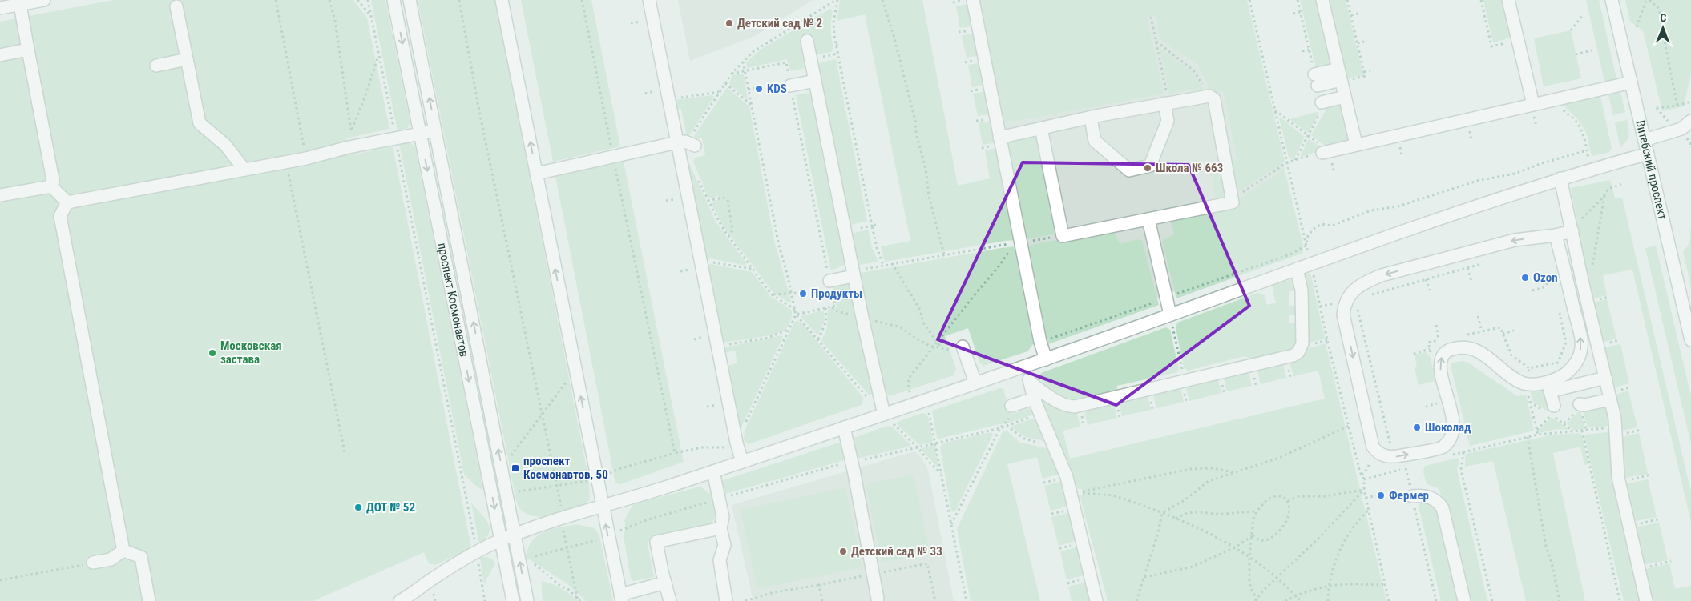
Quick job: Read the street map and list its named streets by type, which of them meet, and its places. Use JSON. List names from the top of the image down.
{
  "streets": {
    "street": ["Витебский проспект", "проспект Космонавтов"]
  },
  "places": {
    "other": [
      "Детский сад № 2",
      "KDS",
      "Школа № 663",
      "Ozon",
      "Продукты",
      "Московская застава",
      "Шоколад",
      "Фермер",
      "ДОТ № 52",
      "Детский сад № 33"
    ],
    "transit": ["проспект Космонавтов, 50"]
  },
  "north": "top"
}
